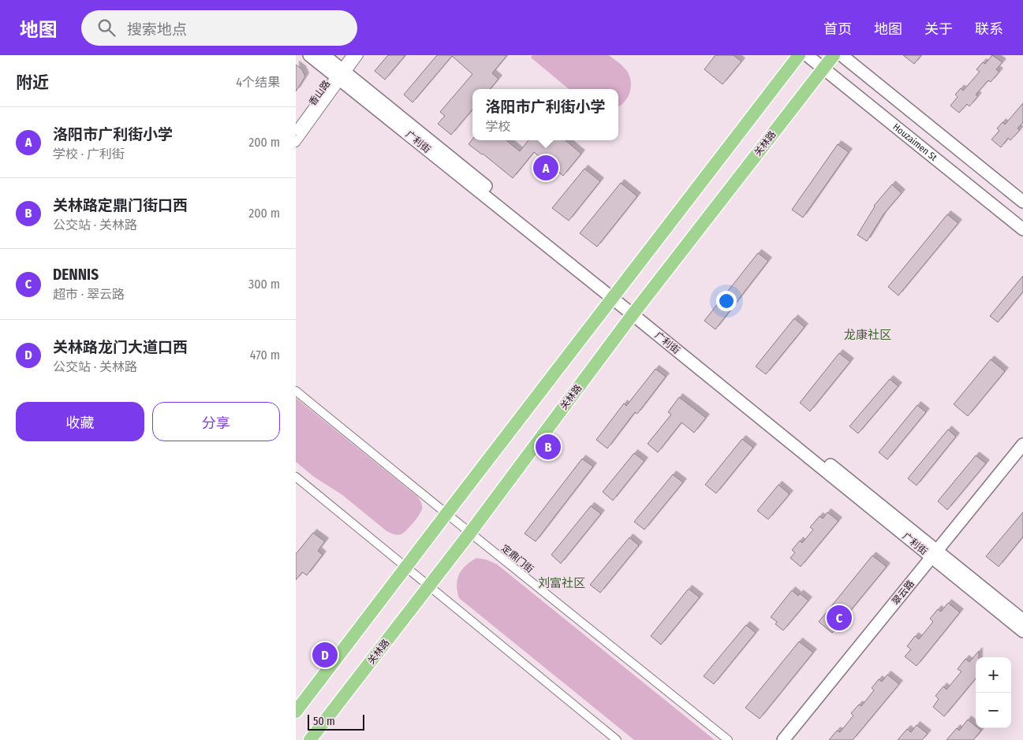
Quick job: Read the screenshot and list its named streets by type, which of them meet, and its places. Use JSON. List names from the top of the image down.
{
  "streets": {
    "main road": ["关林路"],
    "street": [
      "香山路",
      "广利街",
      "Houzaimen St",
      "定鼎门街",
      "翠云路"
    ]
  },
  "crossings": [
    ["香山路", "广利街"],
    ["广利街", "关林路"],
    ["广利街", "翠云路"],
    ["Houzaimen St", "关林路"],
    ["关林路", "定鼎门街"]
  ],
  "districts": ["龙康社区", "刘富社区"],
  "scale_bar": "50 m",
  "page": {
    "header": "地图",
    "search": "搜索地点",
    "nav": [
      "首页",
      "地图",
      "关于",
      "联系"
    ],
    "heading": ["附近", "4个结果"],
    "popup": ["洛阳市广利街小学", "学校"],
    "list": [
      {
        "mark": "A",
        "name": "洛阳市广利街小学",
        "note": "学校 · 广利街",
        "value": "200 m"
      },
      {
        "mark": "B",
        "name": "关林路定鼎门街口西",
        "note": "公交站 · 关林路",
        "value": "200 m"
      },
      {
        "mark": "C",
        "name": "DENNIS",
        "note": "超市 · 翠云路",
        "value": "300 m"
      },
      {
        "mark": "D",
        "name": "关林路龙门大道口西",
        "note": "公交站 · 关林路",
        "value": "470 m"
      }
    ],
    "pins": [
      "A",
      "B",
      "C",
      "D"
    ],
    "buttons": ["收藏", "分享"],
    "map_buttons": ["+", "−"],
    "scale": "50 m"
  }
}
